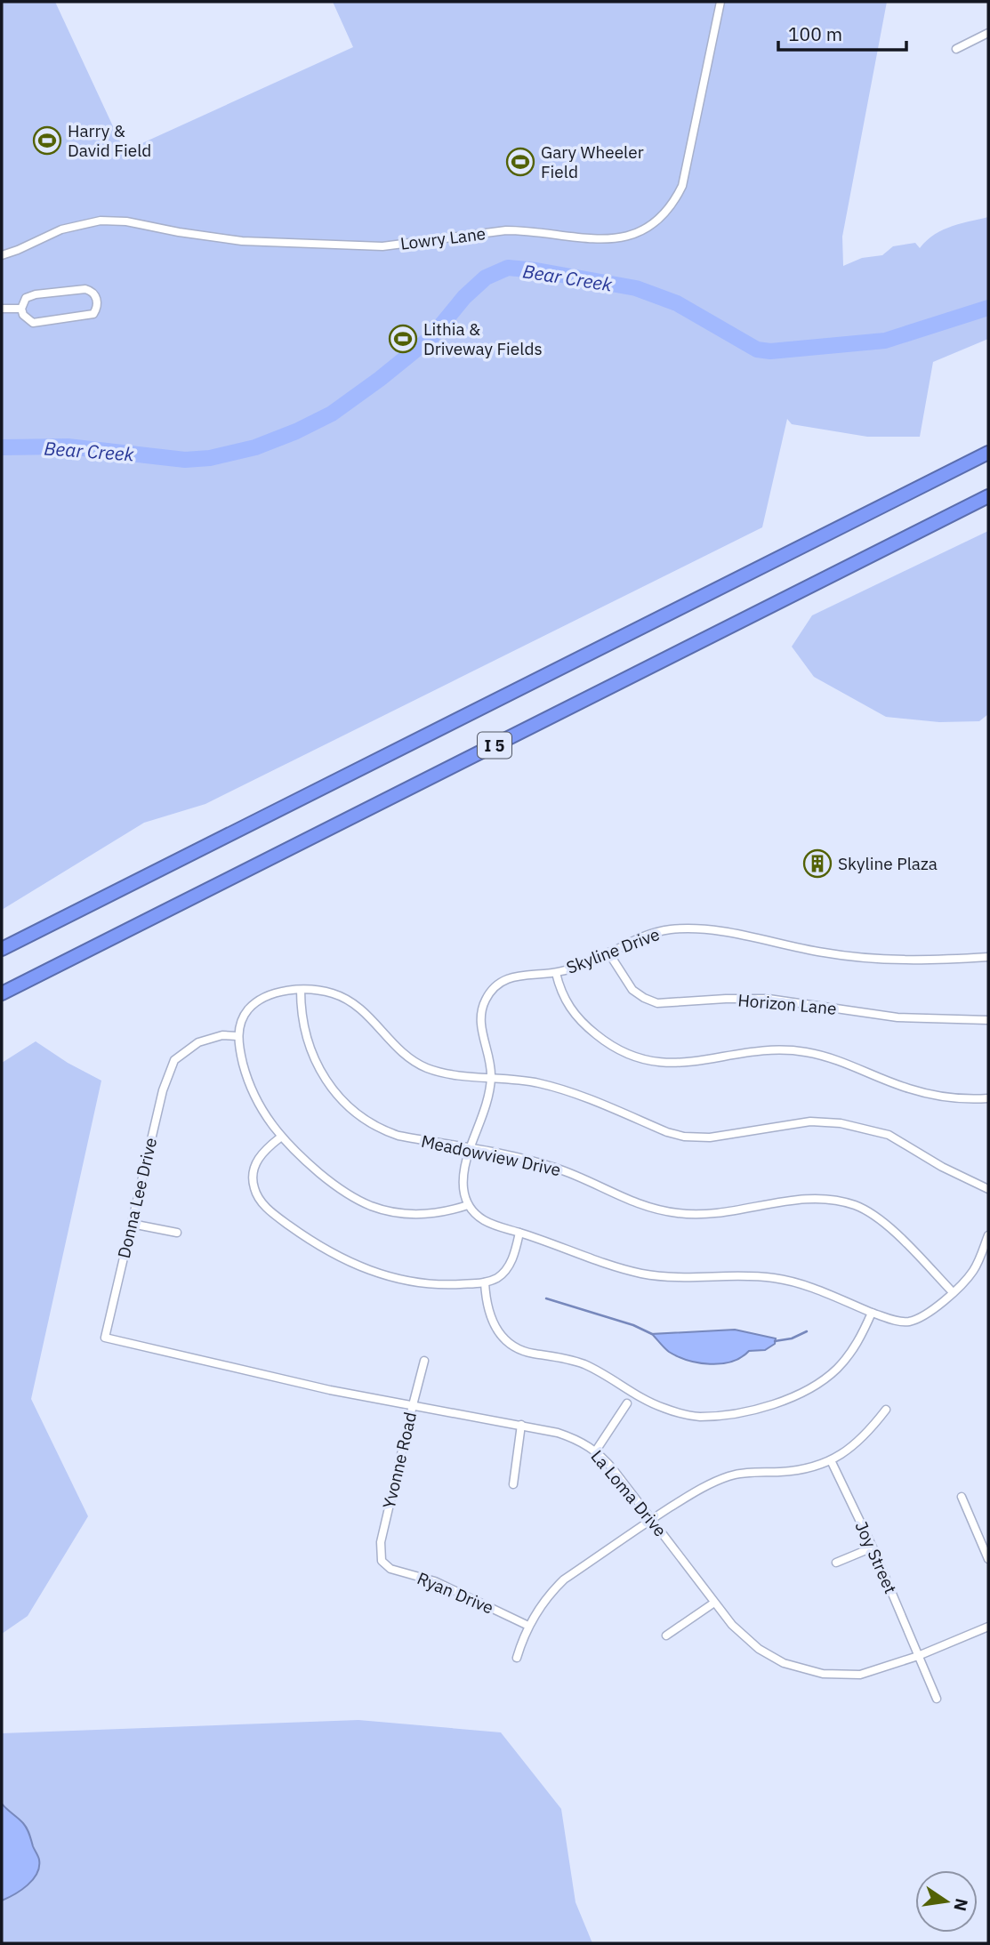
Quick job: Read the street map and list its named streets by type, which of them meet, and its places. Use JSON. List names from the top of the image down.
{
  "streets": {
    "highway": ["I 5"],
    "street": [
      "Lowry Lane",
      "Skyline Drive",
      "Horizon Lane",
      "Meadowview Drive",
      "Donna Lee Drive",
      "Yvonne Road",
      "La Loma Drive",
      "Joy Street",
      "Ryan Drive"
    ]
  },
  "crossings": [
    ["Skyline Drive", "Horizon Lane"],
    ["Skyline Drive", "Meadowview Drive"],
    ["Donna Lee Drive", "La Loma Drive"],
    ["Yvonne Road", "La Loma Drive"],
    ["Yvonne Road", "Ryan Drive"],
    ["La Loma Drive", "Joy Street"]
  ],
  "water": ["Bear Creek"],
  "places": {
    "sports": ["Harry & David Field", "Gary Wheeler Field", "Lithia & Driveway Fields"],
    "building": ["Skyline Plaza"]
  },
  "scale_bar": "100 m",
  "north": "right"
}
